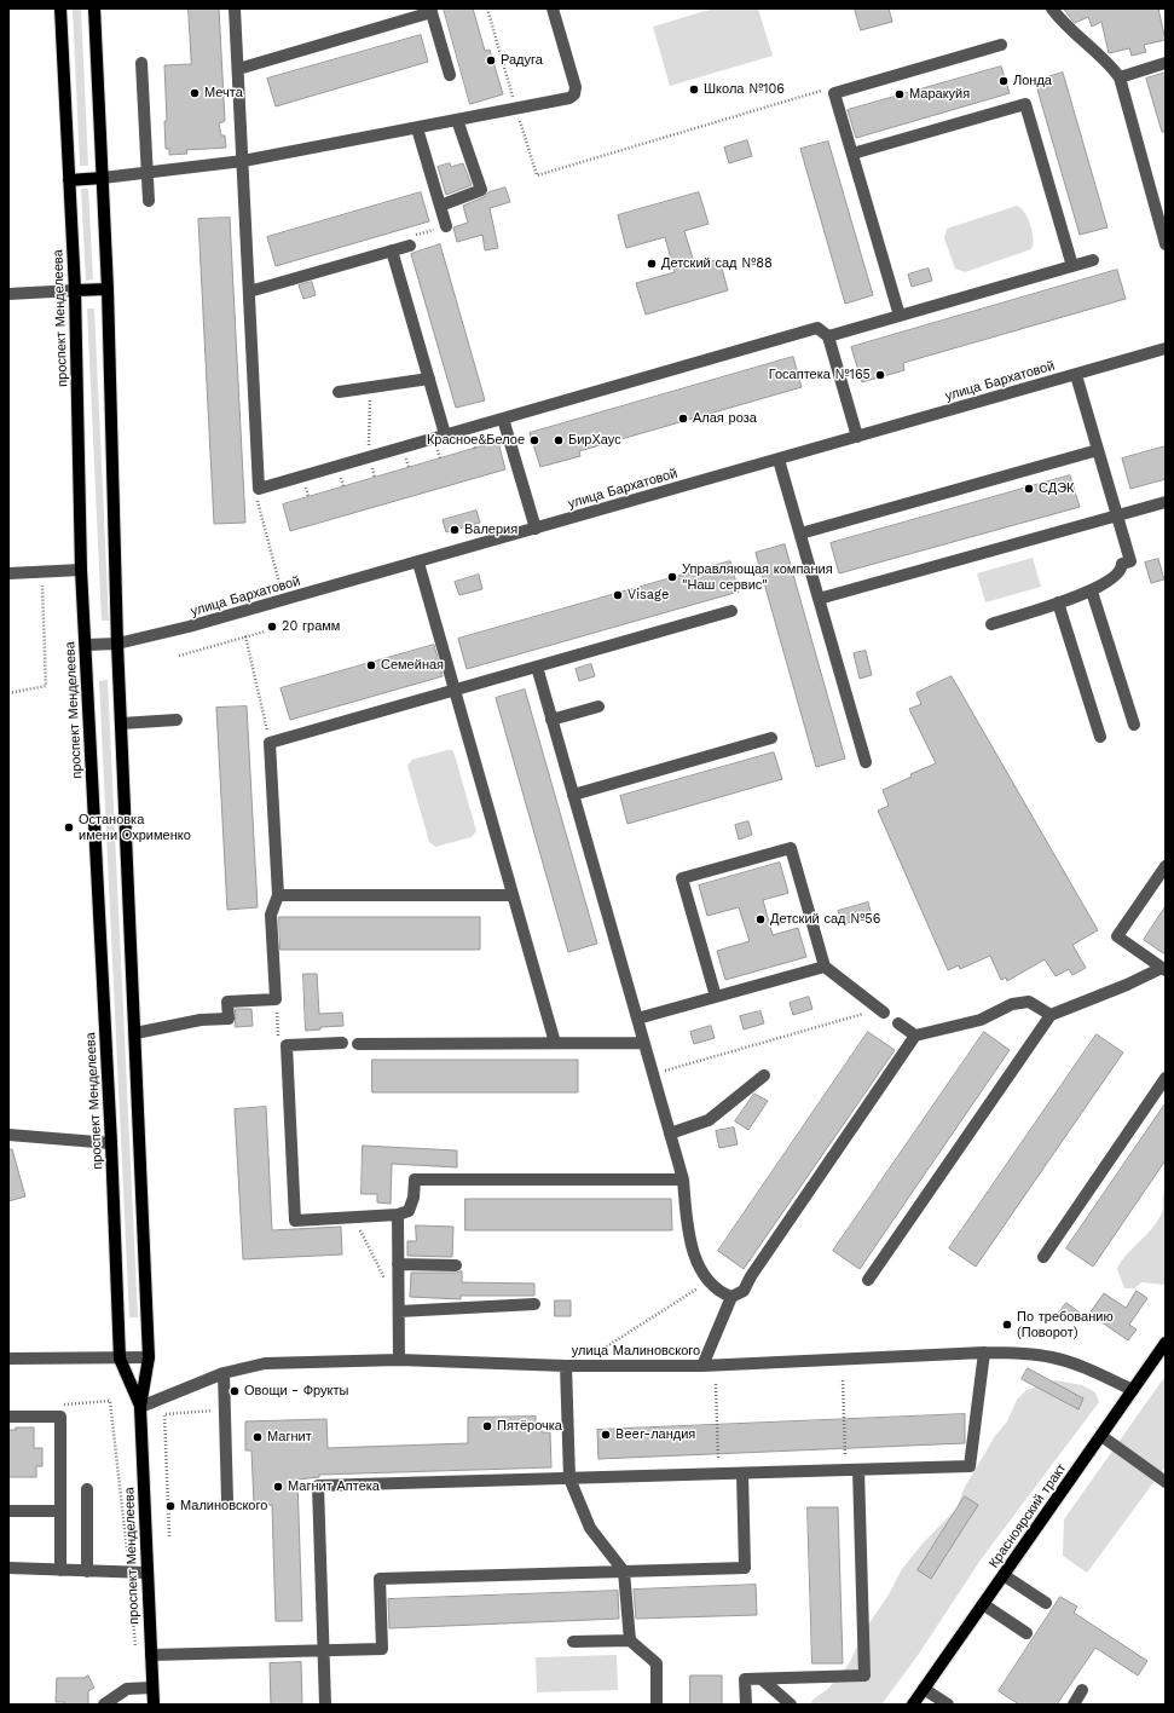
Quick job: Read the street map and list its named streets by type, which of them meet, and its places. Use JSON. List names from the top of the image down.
{
  "streets": {
    "main road": ["проспект Менделеева", "Красноярский тракт"],
    "street": ["улица Бархатовой", "улица Малиновского"]
  },
  "crossings": [
    ["проспект Менделеева", "улица Бархатовой"],
    ["проспект Менделеева", "улица Малиновского"],
    ["улица Малиновского", "Красноярский тракт"]
  ],
  "places": [
    "Радуга",
    "Лонда",
    "Школа №106",
    "Мечта",
    "Маракуйя",
    "Детский сад №88",
    "Госаптека №165",
    "Алая роза",
    "Красное&Белое",
    "БирХаус",
    "СДЭК",
    "Валерия",
    "Управляющая компания \"Наш сервис\"",
    "Visage",
    "20 грамм",
    "Семейная",
    "Остановка имени Охрименко",
    "Детский сад №56",
    "По требованию (Поворот)",
    "Овощи - Фрукты",
    "Пятёрочка",
    "Beer-ландия",
    "Магнит",
    "Магнит Аптека",
    "Малиновского"
  ]
}
